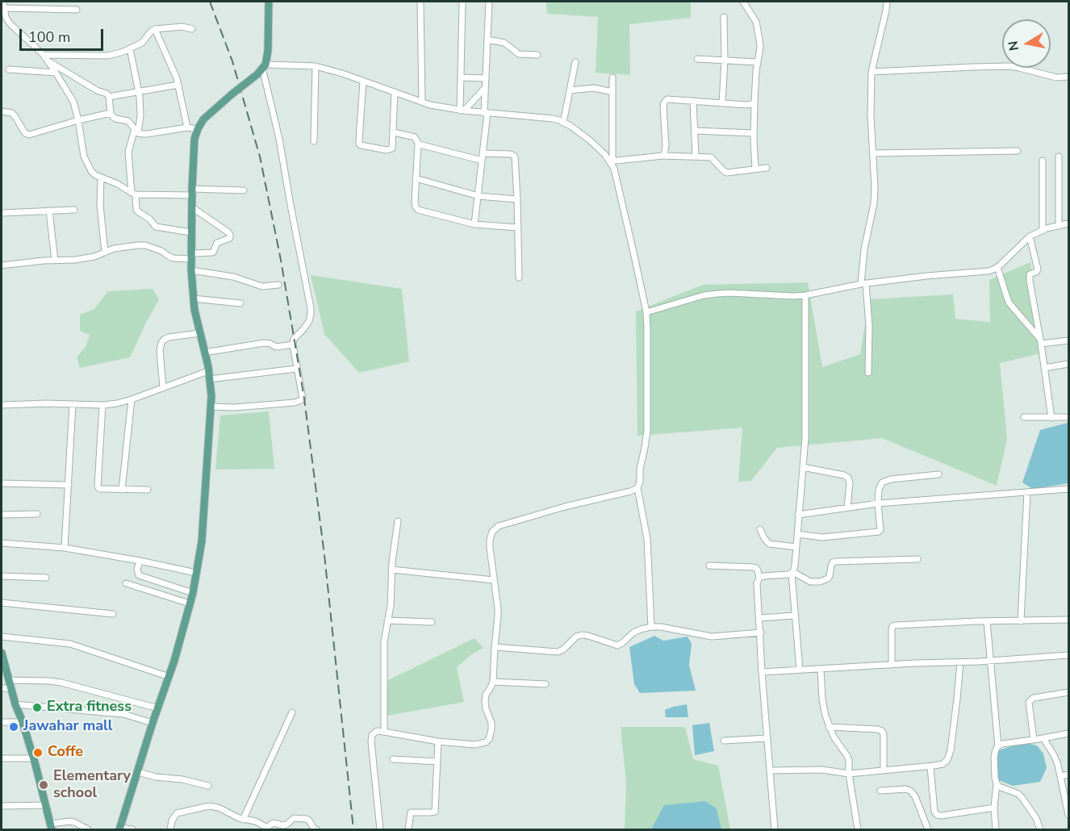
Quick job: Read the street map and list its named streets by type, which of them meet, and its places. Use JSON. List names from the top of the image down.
{
  "places": [
    "Extra fitness",
    "Jawahar mall",
    "Coffe",
    "Elementary school"
  ],
  "scale_bar": "100 m",
  "north": "left"
}
